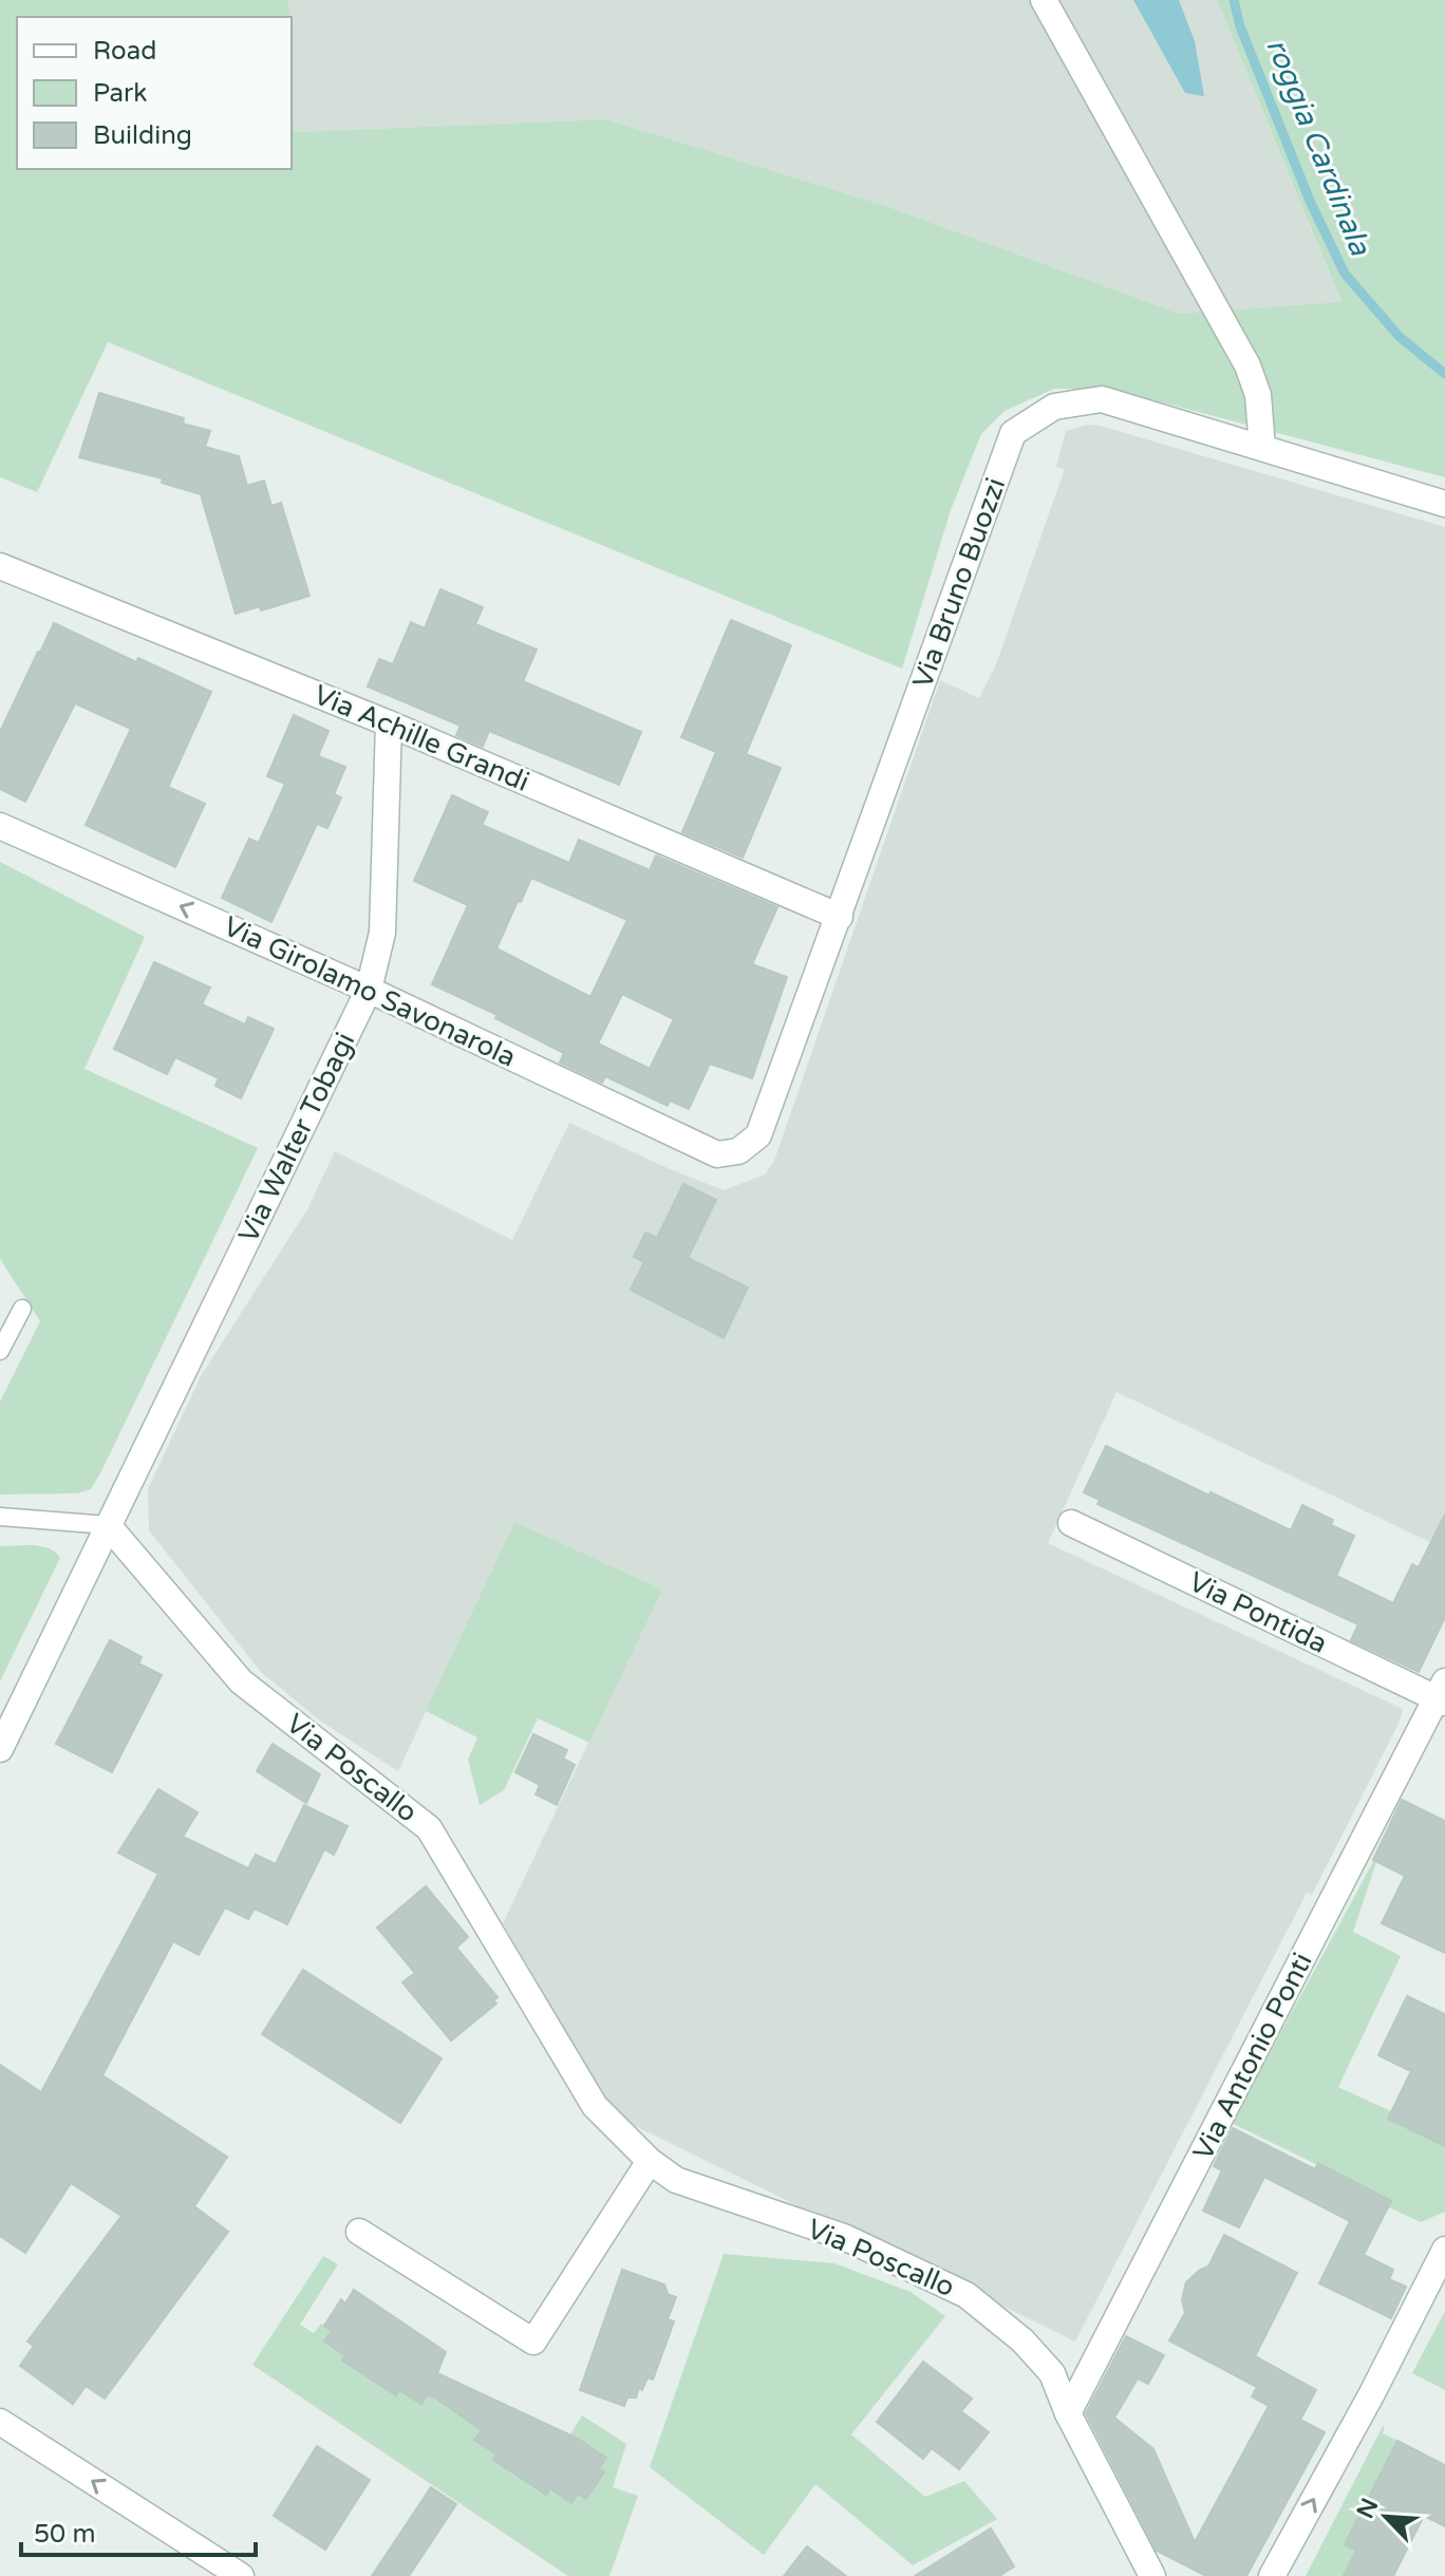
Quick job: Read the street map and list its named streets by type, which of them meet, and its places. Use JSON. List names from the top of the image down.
{
  "streets": {
    "street": [
      "Via Bruno Buozzi",
      "Via Achille Grandi",
      "Via Girolamo Savonarola",
      "Via Walter Tobagi",
      "Via Pontida",
      "Via Poscallo",
      "Via Antonio Ponti"
    ]
  },
  "crossings": [
    ["Via Bruno Buozzi", "Via Achille Grandi"],
    ["Via Bruno Buozzi", "Via Girolamo Savonarola"],
    ["Via Achille Grandi", "Via Walter Tobagi"],
    ["Via Girolamo Savonarola", "Via Walter Tobagi"],
    ["Via Walter Tobagi", "Via Poscallo"],
    ["Via Pontida", "Via Antonio Ponti"],
    ["Via Poscallo", "Via Antonio Ponti"]
  ],
  "one_way": ["Via Girolamo Savonarola"],
  "water": ["roggia Cardinala"],
  "legend": ["Road", "Park", "Building"],
  "scale_bar": "50 m",
  "north": "top left"
}
